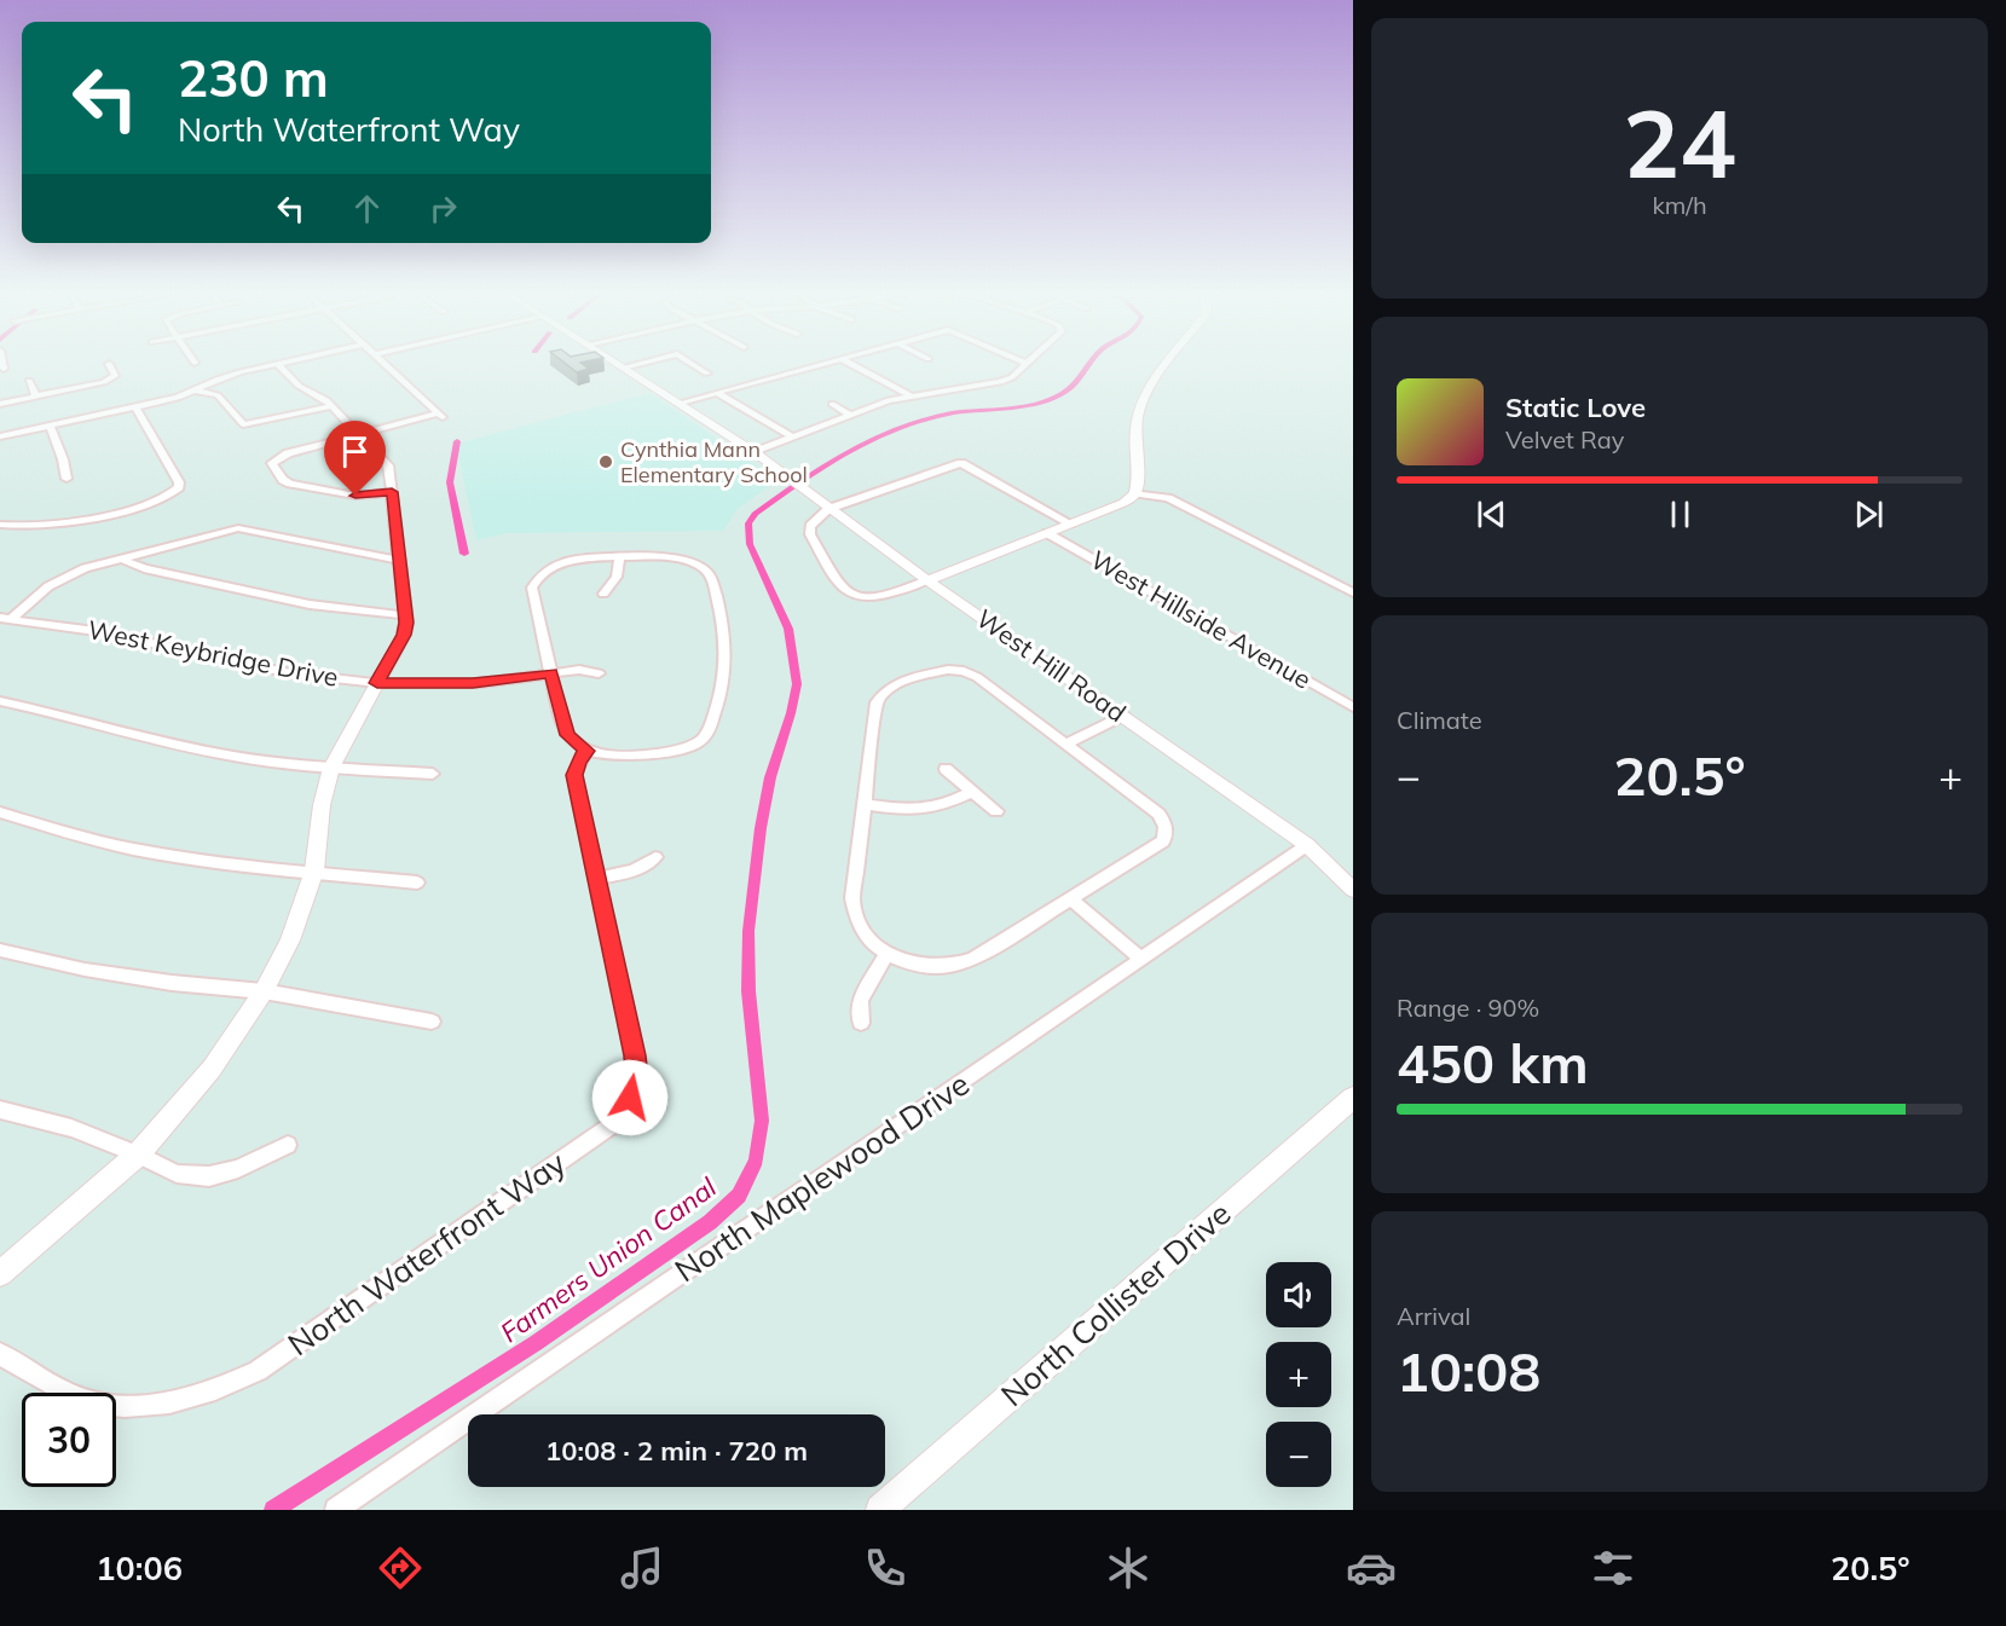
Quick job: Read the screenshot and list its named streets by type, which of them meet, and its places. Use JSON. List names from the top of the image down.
{
  "streets": {
    "street": [
      "West Hillside Avenue",
      "West Keybridge Drive",
      "West Hill Road",
      "North Maplewood Drive",
      "North Waterfront Way",
      "North Collister Drive"
    ]
  },
  "crossings": [
    ["West Keybridge Drive", "North Waterfront Way"],
    ["West Hill Road", "North Maplewood Drive"]
  ],
  "water": ["Farmers Union Canal"],
  "places": ["Cynthia Mann Elementary School"],
  "page": {
    "tile": [
      ["24", "km/h"],
      "Climate",
      ["Range · 90%", "450 km"],
      ["Arrival", "10:08"]
    ],
    "turn": ["230 m", "North Waterfront Way"],
    "song": ["Static Love", "Velvet Ray"],
    "heat": ["−", "20.5°", "+"],
    "map_buttons": ["+", "−"],
    "limit": "30",
    "trip": "10:08 · 2 min · 720 m",
    "tabs": ["10:06", "20.5°"]
  }
}
